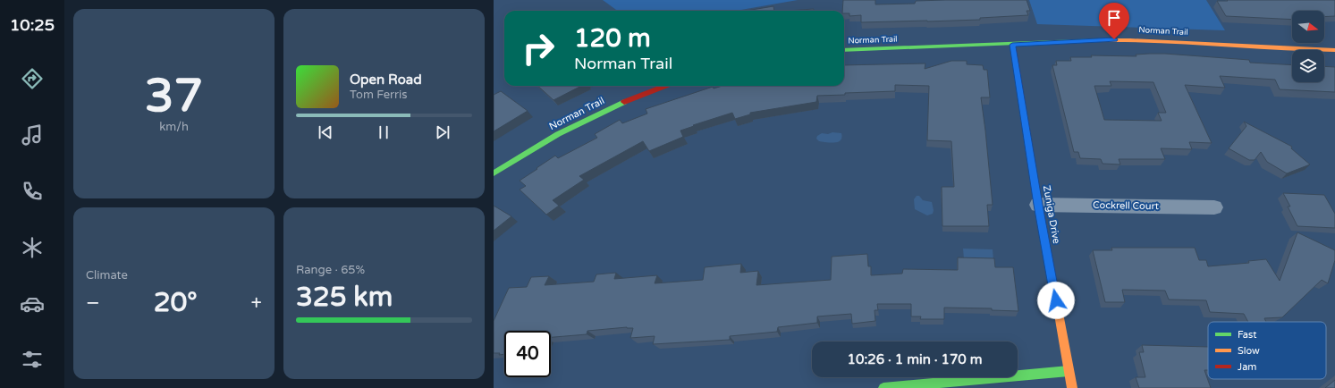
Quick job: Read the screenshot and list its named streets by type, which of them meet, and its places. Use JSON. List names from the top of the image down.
{
  "streets": {
    "street": ["Norman Trail", "Cockrell Court", "Zuniga Drive"]
  },
  "crossings": [
    ["Norman Trail", "Zuniga Drive"],
    ["Cockrell Court", "Zuniga Drive"]
  ],
  "legend": ["Fast", "Slow", "Jam"],
  "north": "right",
  "page": {
    "tabs": "10:25",
    "tile": [
      ["37", "km/h"],
      "Climate",
      ["Range · 65%", "325 km"]
    ],
    "turn": ["120 m", "Norman Trail"],
    "song": ["Open Road", "Tom Ferris"],
    "heat": ["−", "20°", "+"],
    "limit": "40",
    "trip": "10:26 · 1 min · 170 m"
  }
}
